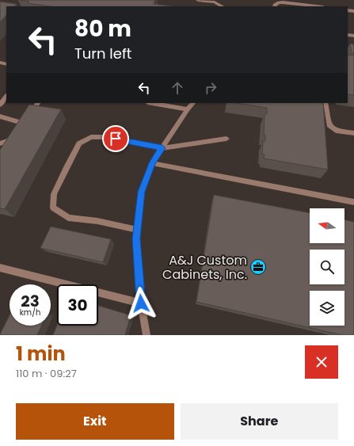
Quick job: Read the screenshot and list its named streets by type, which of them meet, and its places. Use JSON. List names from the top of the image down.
{
  "places": {
    "office": ["A&J Custom Cabinets, Inc."]
  },
  "north": "left",
  "page": {
    "turn": ["80 m", "Turn left"],
    "speed": "23 km/h",
    "limit": "30",
    "heading": ["1 min", "110 m · 09:27"],
    "buttons": ["Exit", "Share"]
  }
}
